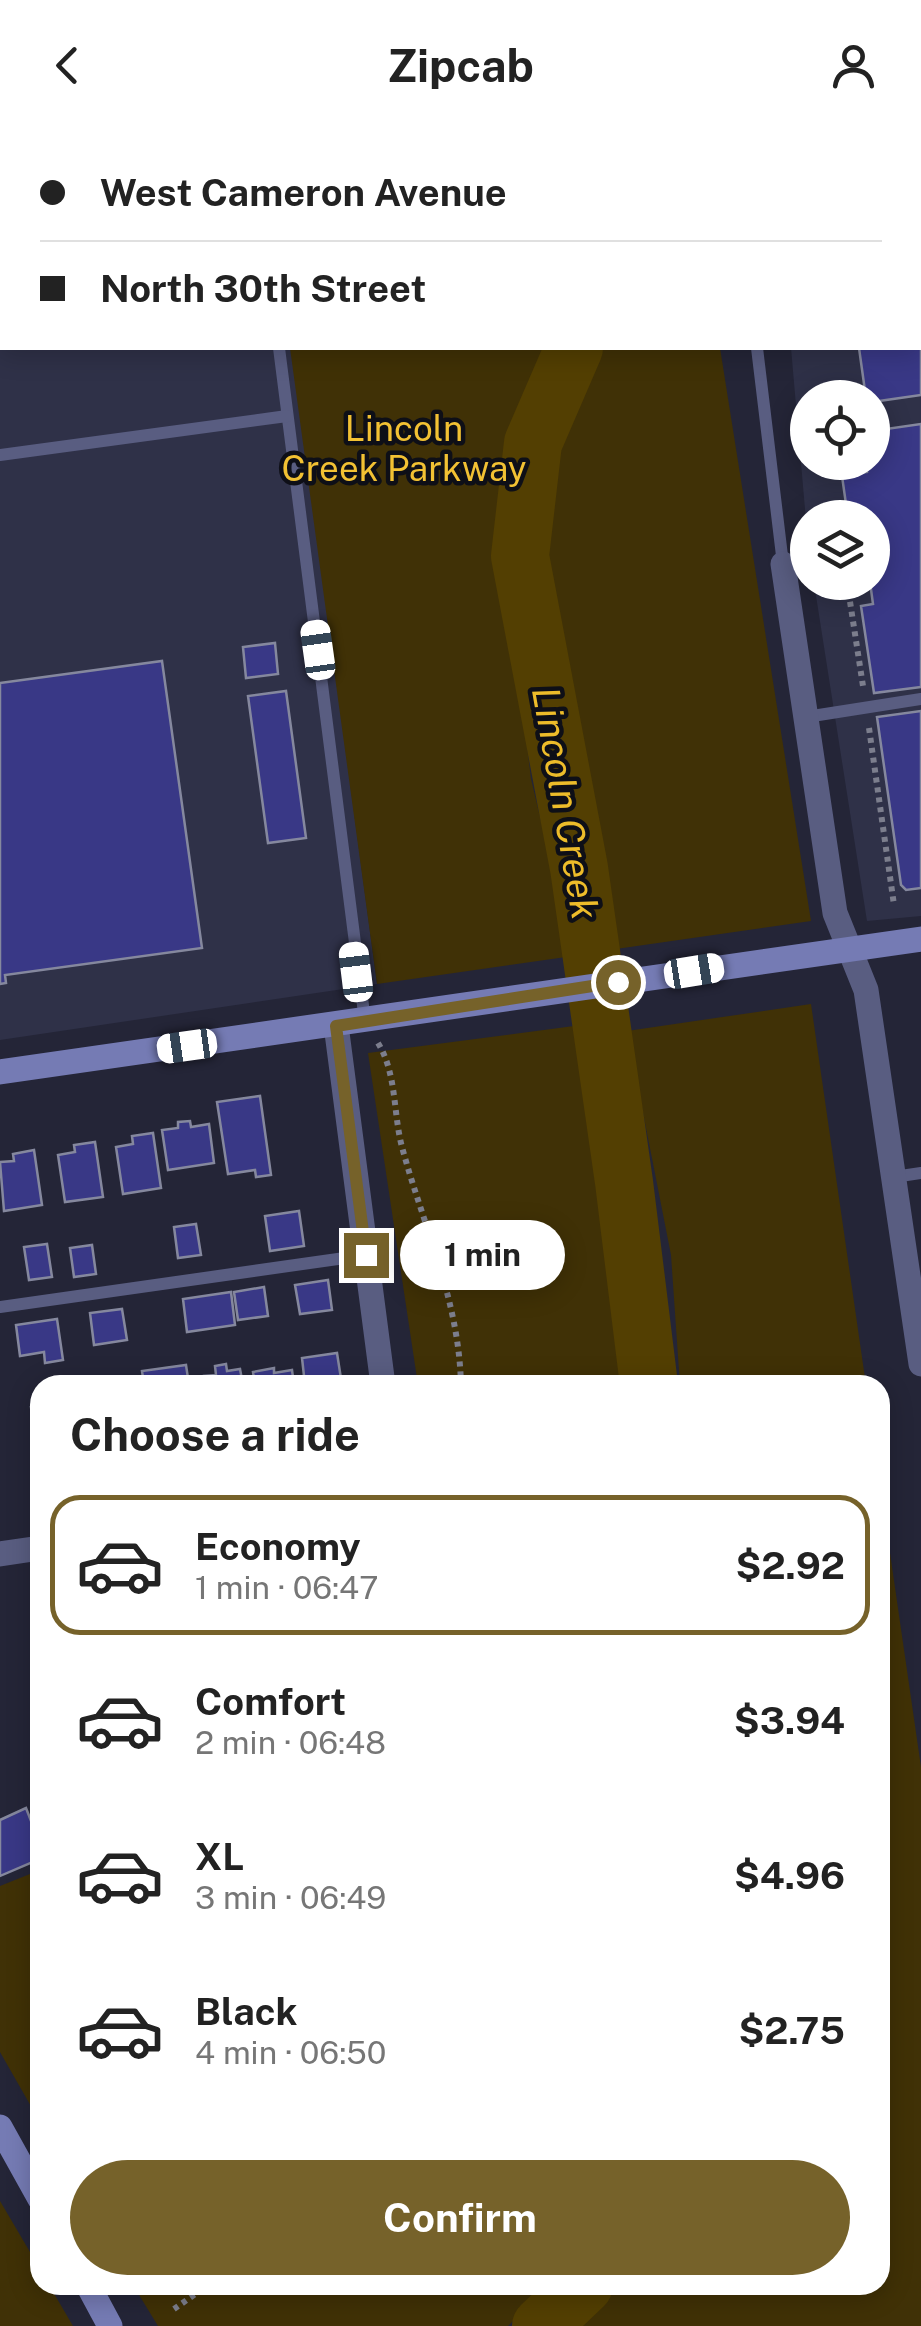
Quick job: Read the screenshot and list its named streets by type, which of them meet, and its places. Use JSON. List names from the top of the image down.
{
  "water": ["Lincoln Creek"],
  "parks": ["Lincoln Creek Parkway"],
  "page": {
    "header": "Zipcab",
    "banner": ["West Cameron Avenue", "North 30th Street"],
    "bubble": "1 min",
    "heading": "Choose a ride",
    "list": [
      {
        "name": "Economy",
        "note": "1 min · 06:47",
        "value": "$2.92"
      },
      {
        "name": "Comfort",
        "note": "2 min · 06:48",
        "value": "$3.94"
      },
      {
        "name": "XL",
        "note": "3 min · 06:49",
        "value": "$4.96"
      },
      {
        "name": "Black",
        "note": "4 min · 06:50",
        "value": "$2.75"
      }
    ],
    "buttons": "Confirm"
  }
}
